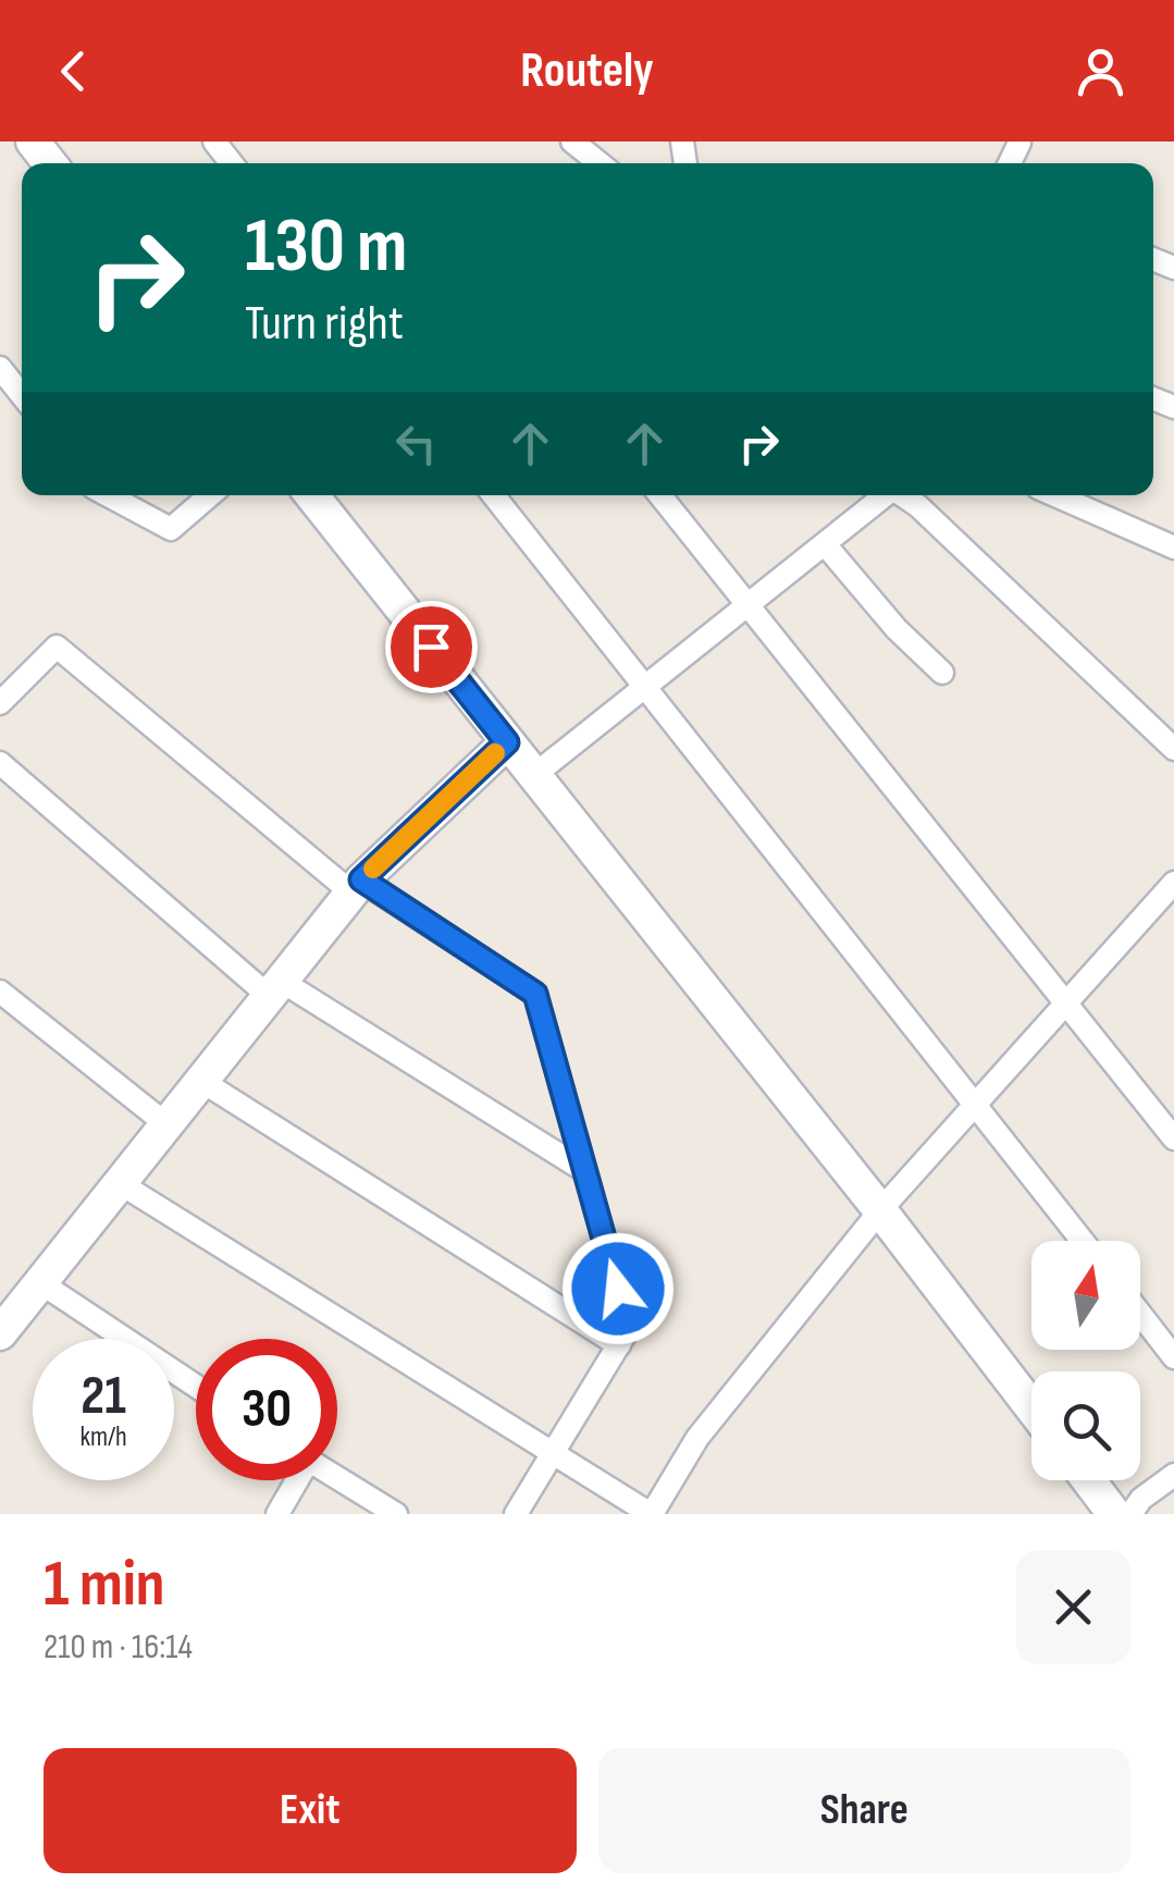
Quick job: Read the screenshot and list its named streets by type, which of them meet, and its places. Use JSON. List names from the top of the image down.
{
  "north": "top",
  "page": {
    "header": "Routely",
    "turn": ["130 m", "Turn right"],
    "speed": "21 km/h",
    "limit": "30",
    "heading": ["1 min", "210 m · 16:14"],
    "buttons": ["Exit", "Share"]
  }
}
